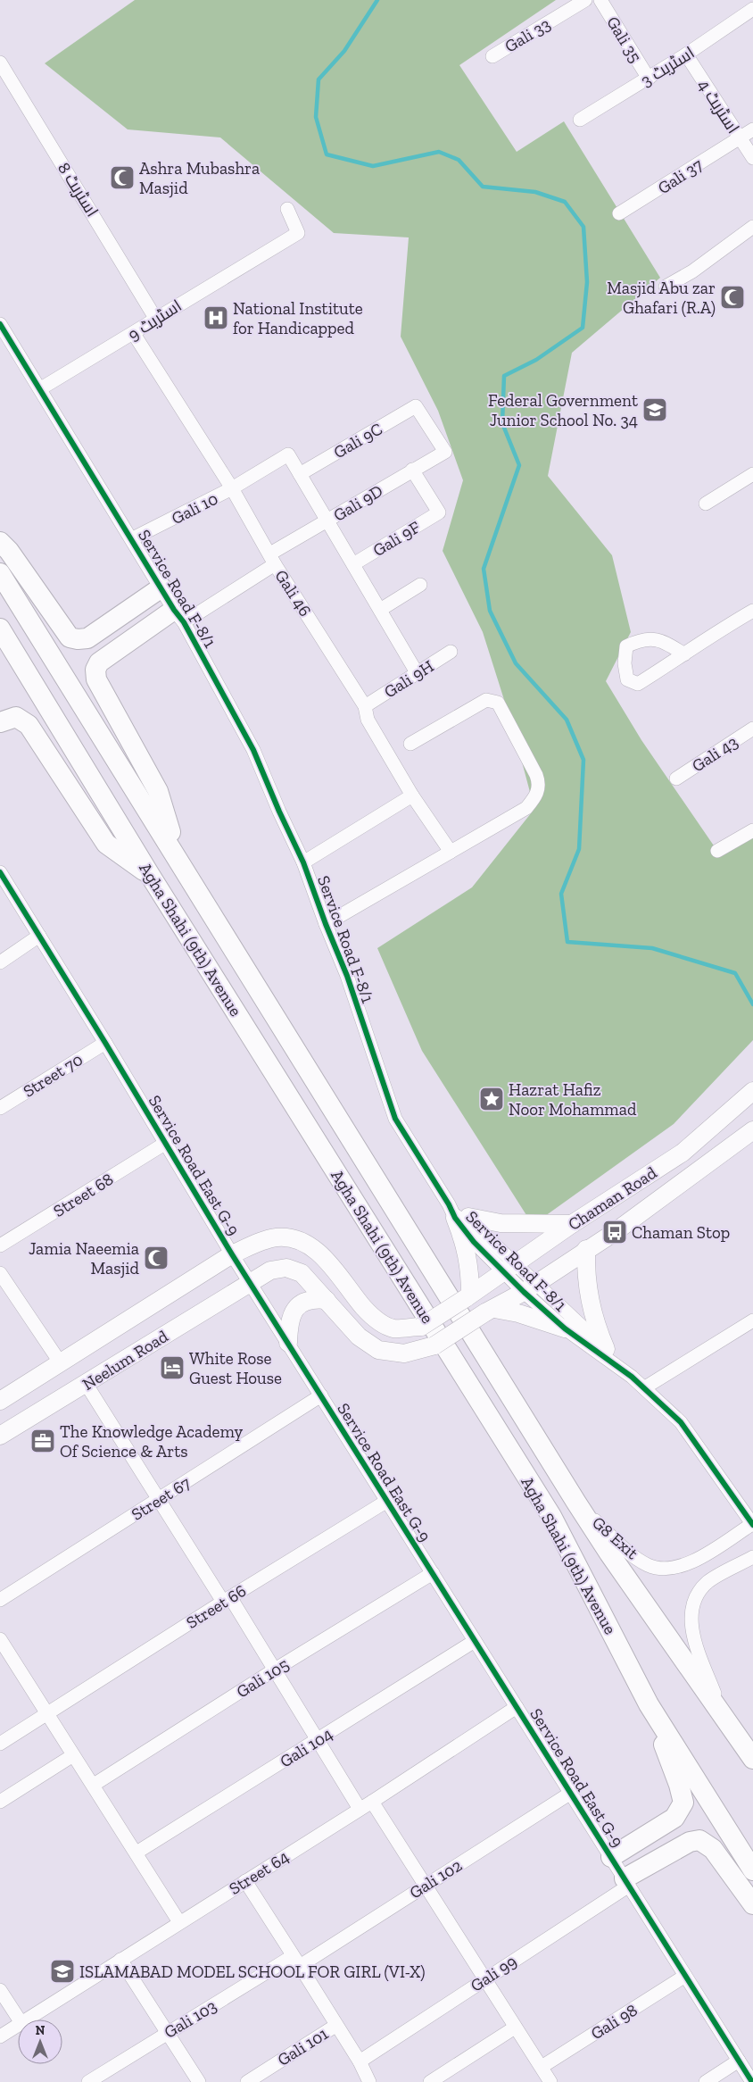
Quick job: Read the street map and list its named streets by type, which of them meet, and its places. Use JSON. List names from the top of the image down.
{
  "streets": {
    "main road": ["Agha Shahi (9th) Avenue"],
    "street": [
      "Gali 33",
      "Gali 35",
      "اسٹریٹ 3",
      "اسٹریٹ 4",
      "Gali 37",
      "اسٹریٹ 8",
      "اسٹریٹ 9",
      "Gali 9C",
      "Gali 9D",
      "Gali 10",
      "Gali 9F",
      "Service Road F-8/1",
      "Gali 46",
      "Gali 9H",
      "Gali 43",
      "Street 70",
      "Service Road East G-9",
      "Street 68",
      "Chaman Road",
      "Neelum Road",
      "Street 67",
      "G8 Exit",
      "Street 66",
      "Gali 105",
      "Gali 104",
      "Street 64",
      "Gali 102",
      "Gali 99",
      "Gali 103",
      "Gali 98",
      "Gali 101"
    ]
  },
  "crossings": [
    ["Gali 35", "اسٹریٹ 3"],
    ["اسٹریٹ 3", "اسٹریٹ 4"],
    ["اسٹریٹ 4", "Gali 37"],
    ["اسٹریٹ 8", "اسٹریٹ 9"],
    ["اسٹریٹ 9", "Service Road F-8/1"],
    ["اسٹریٹ 9", "Gali 46"],
    ["Gali 9C", "Gali 9D"],
    ["Gali 9C", "Gali 10"],
    ["Gali 9D", "Gali 9F"],
    ["Gali 9D", "Service Road F-8/1"],
    ["Gali 9D", "Gali 46"],
    ["Gali 10", "Service Road F-8/1"],
    ["Gali 10", "Gali 46"],
    ["Service Road F-8/1", "Chaman Road"],
    ["Service Road F-8/1", "G8 Exit"],
    ["Gali 46", "Gali 9H"],
    ["Agha Shahi (9th) Avenue", "G8 Exit"],
    ["Street 70", "Service Road East G-9"],
    ["Service Road East G-9", "Street 68"],
    ["Service Road East G-9", "Neelum Road"],
    ["Service Road East G-9", "Street 67"],
    ["Service Road East G-9", "Street 66"],
    ["Service Road East G-9", "Gali 105"],
    ["Service Road East G-9", "Gali 104"],
    ["Service Road East G-9", "Street 64"],
    ["Service Road East G-9", "Gali 102"],
    ["Service Road East G-9", "Gali 99"],
    ["Service Road East G-9", "Gali 98"],
    ["Chaman Road", "Neelum Road"],
    ["Gali 102", "Gali 103"]
  ],
  "places": {
    "mosque": ["Ashra Mubashra Masjid", "Masjid Abu zar Ghafari (R.A)", "Jamia Naeemia Masjid"],
    "hospital": ["National Institute for Handicapped"],
    "school or university": ["Federal Government Junior School No. 34", "ISLAMABAD MODEL SCHOOL FOR GIRL (VI-X)"],
    "place": ["Hazrat Hafiz Noor Mohammad"],
    "bus stop": ["Chaman Stop"],
    "hotel": ["White Rose Guest House"],
    "office": ["The Knowledge Academy Of Science & Arts"]
  },
  "north": "top"
}
